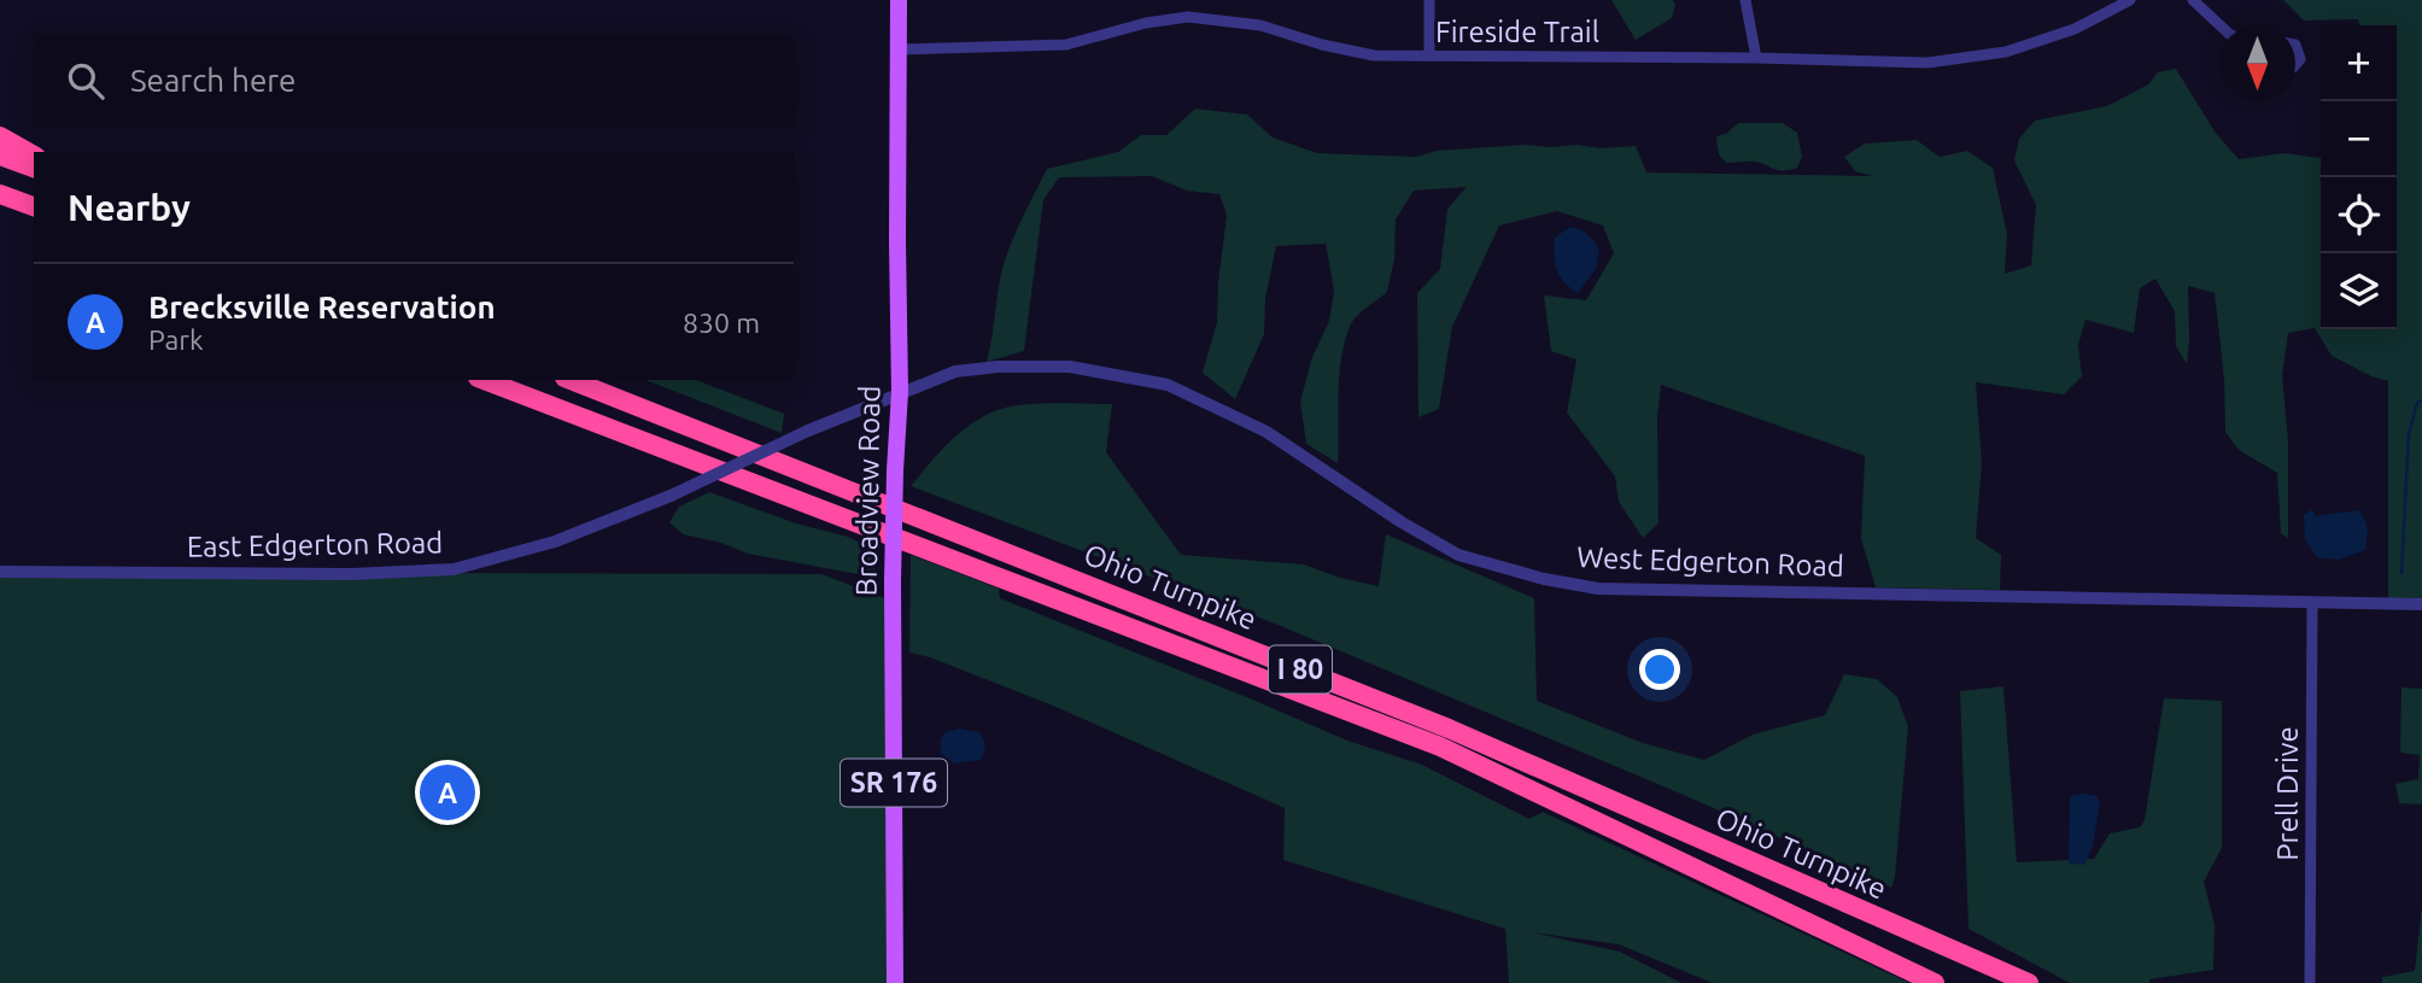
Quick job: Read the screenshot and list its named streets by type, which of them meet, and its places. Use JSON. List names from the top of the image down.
{
  "streets": {
    "highway": ["Ohio Turnpike", "I 80"],
    "main road": ["Broadview Road", "SR 176"],
    "street": [
      "Fireside Trail",
      "East Edgerton Road",
      "West Edgerton Road",
      "Prell Drive"
    ]
  },
  "crossings": [
    ["Fireside Trail", "Broadview Road"],
    ["Broadview Road", "East Edgerton Road"],
    ["Broadview Road", "West Edgerton Road"],
    ["East Edgerton Road", "West Edgerton Road"],
    ["West Edgerton Road", "Prell Drive"]
  ],
  "north": "bottom",
  "page": {
    "map_buttons": ["+", "−"],
    "search": "Search here",
    "heading": "Nearby",
    "list": [
      {
        "mark": "A",
        "name": "Brecksville Reservation",
        "note": "Park",
        "value": "830 m"
      }
    ],
    "pins": "A"
  }
}
